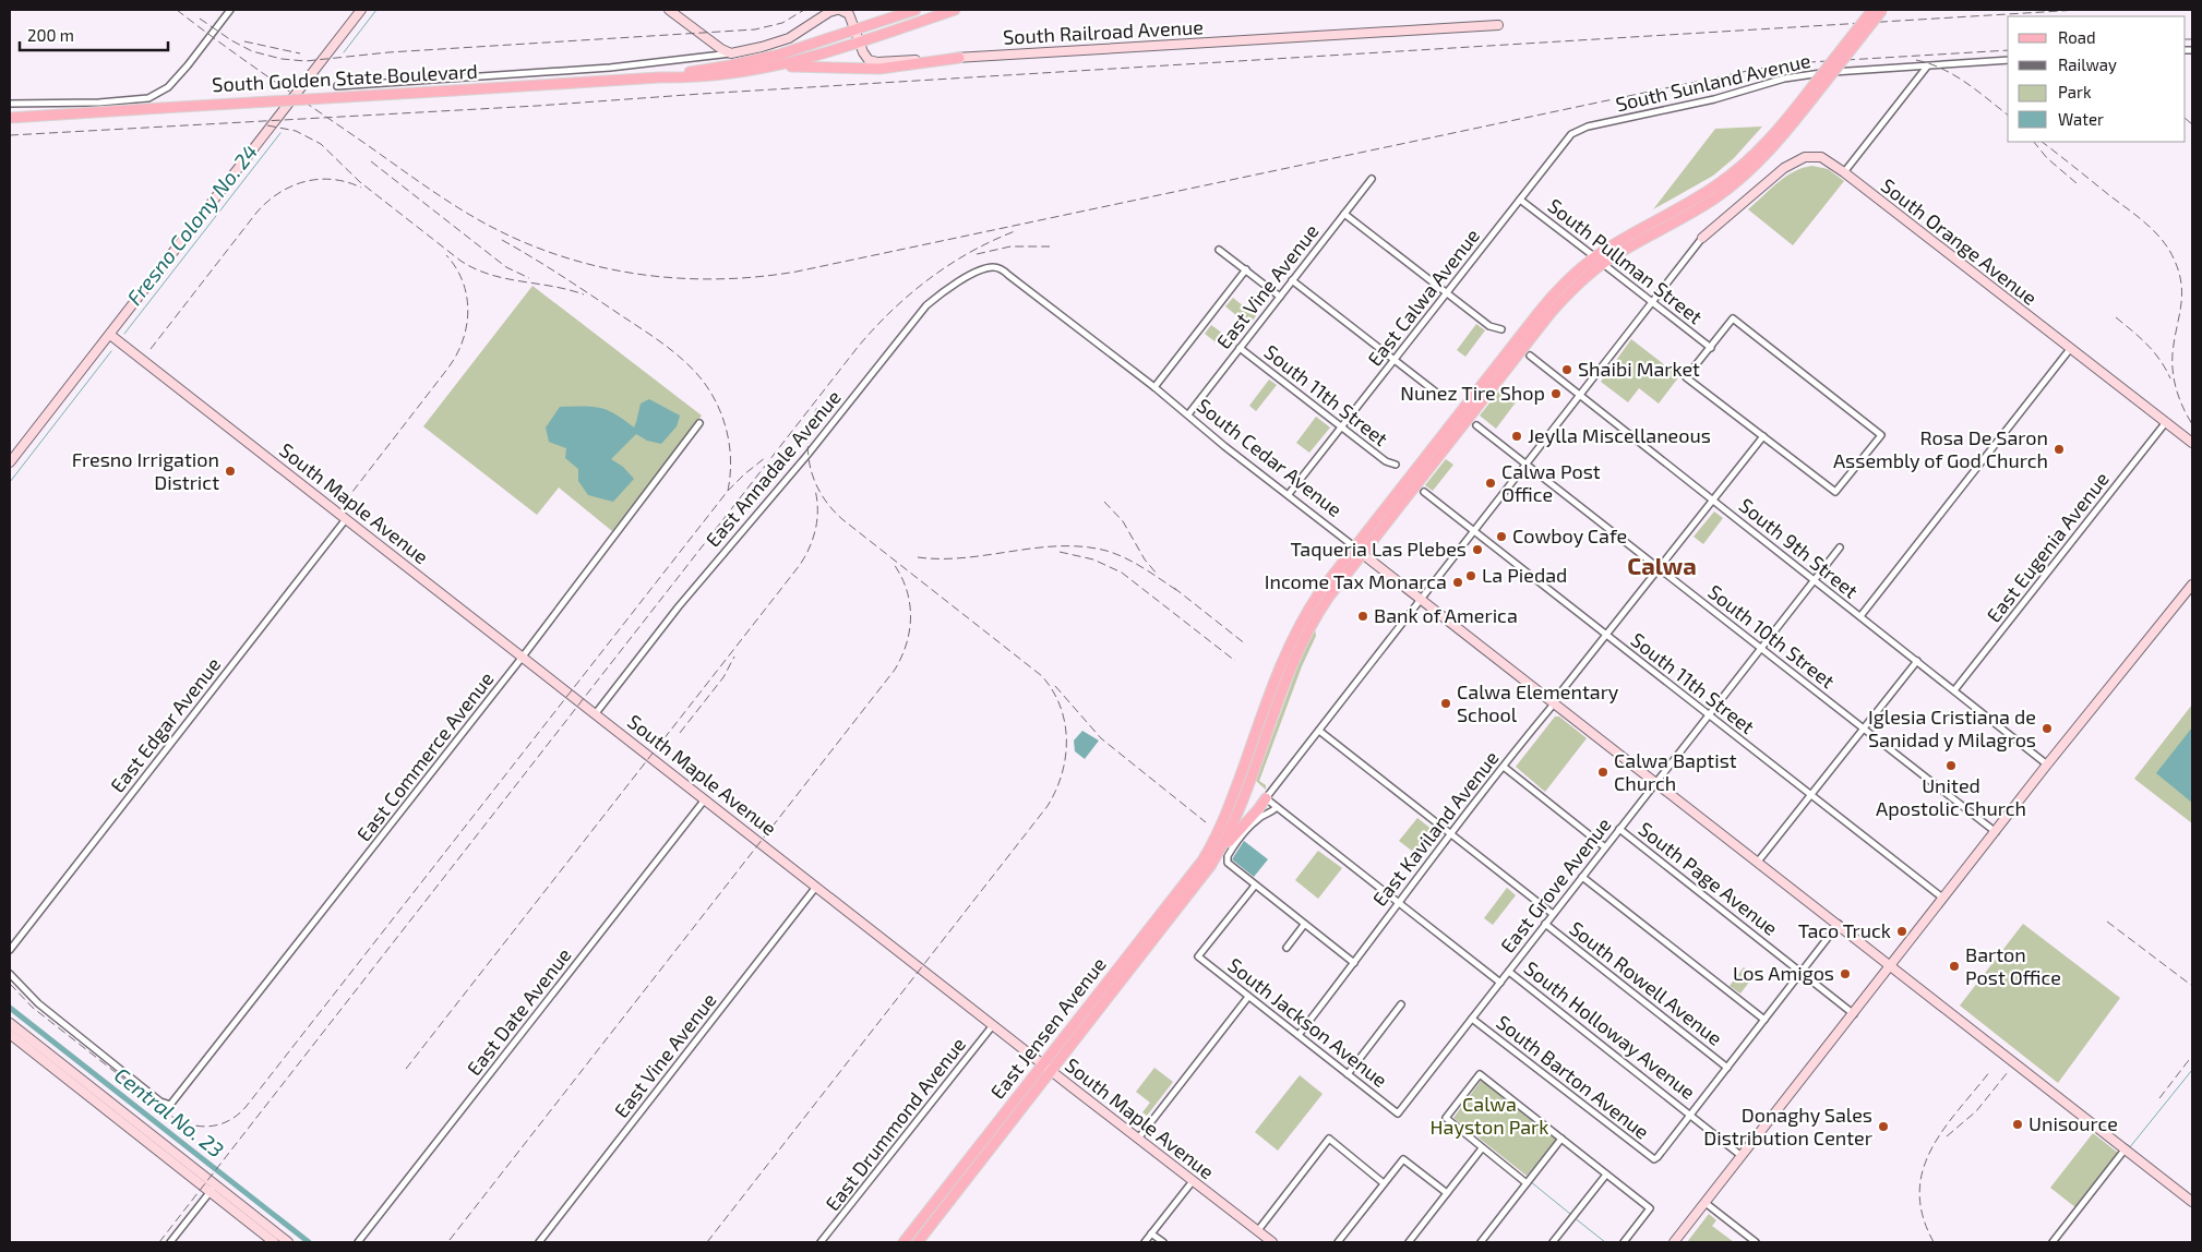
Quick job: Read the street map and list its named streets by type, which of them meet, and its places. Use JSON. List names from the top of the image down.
{
  "streets": {
    "main road": ["South Golden State Boulevard", "East Jensen Avenue"],
    "street": [
      "South Railroad Avenue",
      "South Sunland Avenue",
      "South Orange Avenue",
      "South Pullman Street",
      "East Vine Avenue",
      "East Calwa Avenue",
      "South 11th Street",
      "South Cedar Avenue",
      "East Annadale Avenue",
      "South Maple Avenue",
      "East Eugenia Avenue",
      "South 9th Street",
      "South 10th Street",
      "East Edgar Avenue",
      "East Commerce Avenue",
      "East Kaviland Avenue",
      "South Page Avenue",
      "East Grove Avenue",
      "South Rowell Avenue",
      "East Date Avenue",
      "South Jackson Avenue",
      "South Holloway Avenue",
      "South Barton Avenue",
      "East Drummond Avenue"
    ]
  },
  "crossings": [
    ["South Railroad Avenue", "South Golden State Boulevard"],
    ["South Sunland Avenue", "East Calwa Avenue"],
    ["South Orange Avenue", "East Eugenia Avenue"],
    ["South Pullman Street", "East Calwa Avenue"],
    ["East Vine Avenue", "South 11th Street"],
    ["East Vine Avenue", "South Cedar Avenue"],
    ["East Vine Avenue", "South Maple Avenue"],
    ["East Calwa Avenue", "South 11th Street"],
    ["East Calwa Avenue", "South Cedar Avenue"],
    ["South 11th Street", "East Kaviland Avenue"],
    ["South 11th Street", "East Grove Avenue"],
    ["South Cedar Avenue", "East Annadale Avenue"],
    ["South Cedar Avenue", "East Kaviland Avenue"],
    ["South Cedar Avenue", "East Grove Avenue"],
    ["South Cedar Avenue", "East Jensen Avenue"],
    ["East Annadale Avenue", "South Maple Avenue"],
    ["South Maple Avenue", "East Edgar Avenue"],
    ["South Maple Avenue", "East Commerce Avenue"],
    ["South Maple Avenue", "East Date Avenue"],
    ["South Maple Avenue", "East Jensen Avenue"],
    ["South Maple Avenue", "East Drummond Avenue"],
    ["East Eugenia Avenue", "South 9th Street"],
    ["South 9th Street", "East Kaviland Avenue"],
    ["South 9th Street", "East Grove Avenue"],
    ["South 10th Street", "East Kaviland Avenue"],
    ["South 10th Street", "East Grove Avenue"],
    ["East Kaviland Avenue", "South Rowell Avenue"],
    ["East Kaviland Avenue", "South Jackson Avenue"],
    ["East Kaviland Avenue", "South Holloway Avenue"],
    ["South Page Avenue", "East Grove Avenue"],
    ["East Grove Avenue", "South Rowell Avenue"],
    ["East Grove Avenue", "South Jackson Avenue"],
    ["East Grove Avenue", "South Holloway Avenue"],
    ["East Grove Avenue", "South Barton Avenue"],
    ["South Holloway Avenue", "South Barton Avenue"]
  ],
  "districts": ["Calwa"],
  "water": ["Fresno Colony No. 24", "Central No. 23"],
  "parks": ["Calwa Hayston Park"],
  "places": [
    "Shaibi Market",
    "Nunez Tire Shop",
    "Jeylla Miscellaneous",
    "Rosa De Saron Assembly of God Church",
    "Fresno Irrigation District",
    "Calwa Post Office",
    "Cowboy Cafe",
    "Taqueria Las Plebes",
    "La Piedad",
    "Income Tax Monarca",
    "Bank of America",
    "Calwa Elementary School",
    "Iglesia Cristiana de Sanidad y Milagros",
    "United Apostolic Church",
    "Calwa Baptist Church",
    "Taco Truck",
    "Barton Post Office",
    "Los Amigos",
    "Unisource",
    "Donaghy Sales Distribution Center"
  ],
  "legend": [
    "Road",
    "Railway",
    "Park",
    "Water"
  ],
  "scale_bar": "200 m"
}
